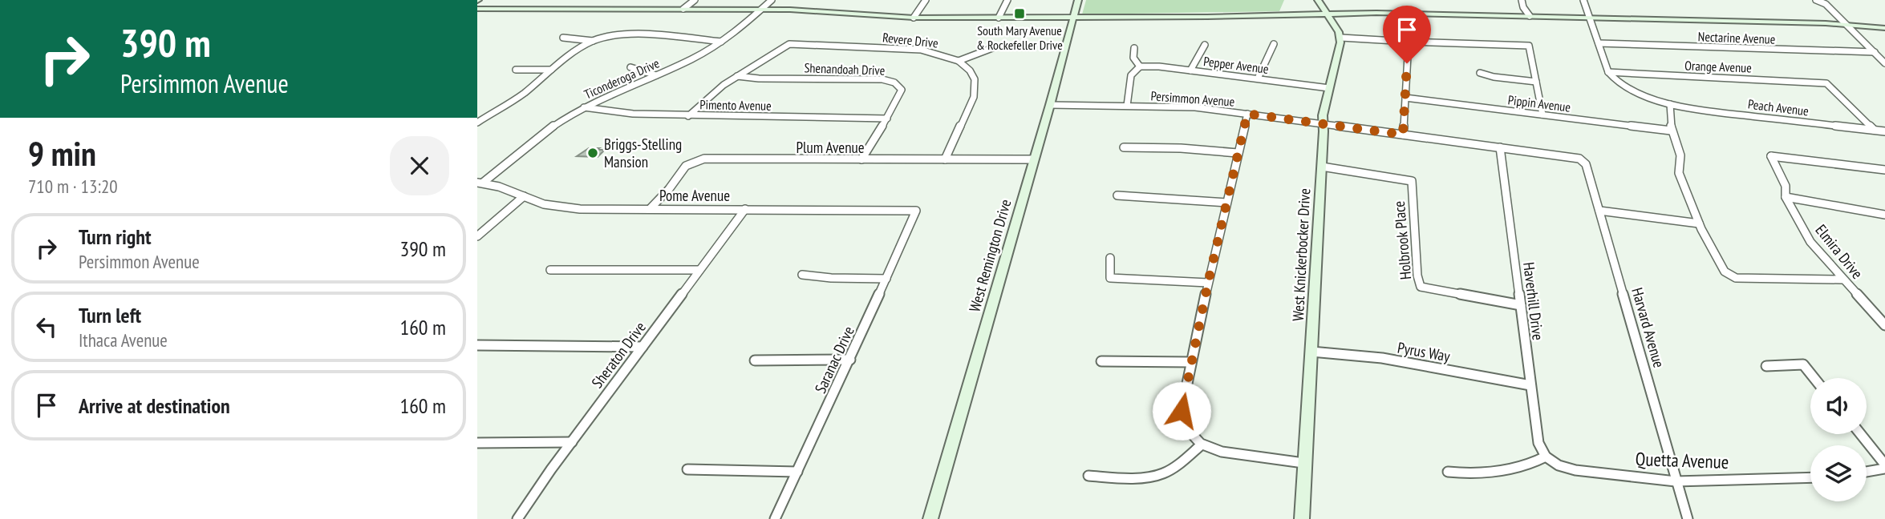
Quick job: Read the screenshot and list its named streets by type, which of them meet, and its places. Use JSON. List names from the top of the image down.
{
  "streets": {
    "street": [
      "Nectarine Avenue",
      "Revere Drive",
      "Pepper Avenue",
      "Orange Avenue",
      "Shenandoah Drive",
      "Ticonderoga Drive",
      "Persimmon Avenue",
      "Pippin Avenue",
      "Pimento Avenue",
      "Peach Avenue",
      "Plum Avenue",
      "Pome Avenue",
      "Holbrook Place",
      "Elmira Drive",
      "West Knickerbocker Drive",
      "West Remington Drive",
      "Haverhill Drive",
      "Harvard Avenue",
      "Pyrus Way",
      "Sheraton Drive",
      "Saranac Drive",
      "Quetta Avenue"
    ]
  },
  "crossings": [
    ["Revere Drive", "Shenandoah Drive"],
    ["Pepper Avenue", "West Knickerbocker Drive"],
    ["Orange Avenue", "Peach Avenue"],
    ["Shenandoah Drive", "Pimento Avenue"],
    ["Shenandoah Drive", "Plum Avenue"],
    ["Ticonderoga Drive", "Pimento Avenue"],
    ["Ticonderoga Drive", "Pome Avenue"],
    ["Persimmon Avenue", "West Knickerbocker Drive"],
    ["Persimmon Avenue", "West Remington Drive"],
    ["Persimmon Avenue", "Haverhill Drive"],
    ["Persimmon Avenue", "Harvard Avenue"],
    ["Plum Avenue", "Pome Avenue"],
    ["Plum Avenue", "West Remington Drive"],
    ["Pome Avenue", "Sheraton Drive"],
    ["Pome Avenue", "Saranac Drive"],
    ["Holbrook Place", "West Knickerbocker Drive"],
    ["Holbrook Place", "Haverhill Drive"],
    ["West Knickerbocker Drive", "Pyrus Way"],
    ["Haverhill Drive", "Pyrus Way"],
    ["Haverhill Drive", "Quetta Avenue"],
    ["Harvard Avenue", "Quetta Avenue"]
  ],
  "places": {
    "transit": ["South Mary Avenue & Rockefeller Drive"],
    "other": ["Briggs-Stelling Mansion"]
  },
  "page": {
    "turn": ["390 m", "Persimmon Avenue"],
    "heading": ["9 min", "710 m · 13:20"],
    "list": [
      {
        "name": "Turn right",
        "note": "Persimmon Avenue",
        "value": "390 m"
      },
      {
        "name": "Turn left",
        "note": "Ithaca Avenue",
        "value": "160 m"
      },
      {
        "name": "Arrive at destination",
        "value": "160 m"
      }
    ]
  }
}
